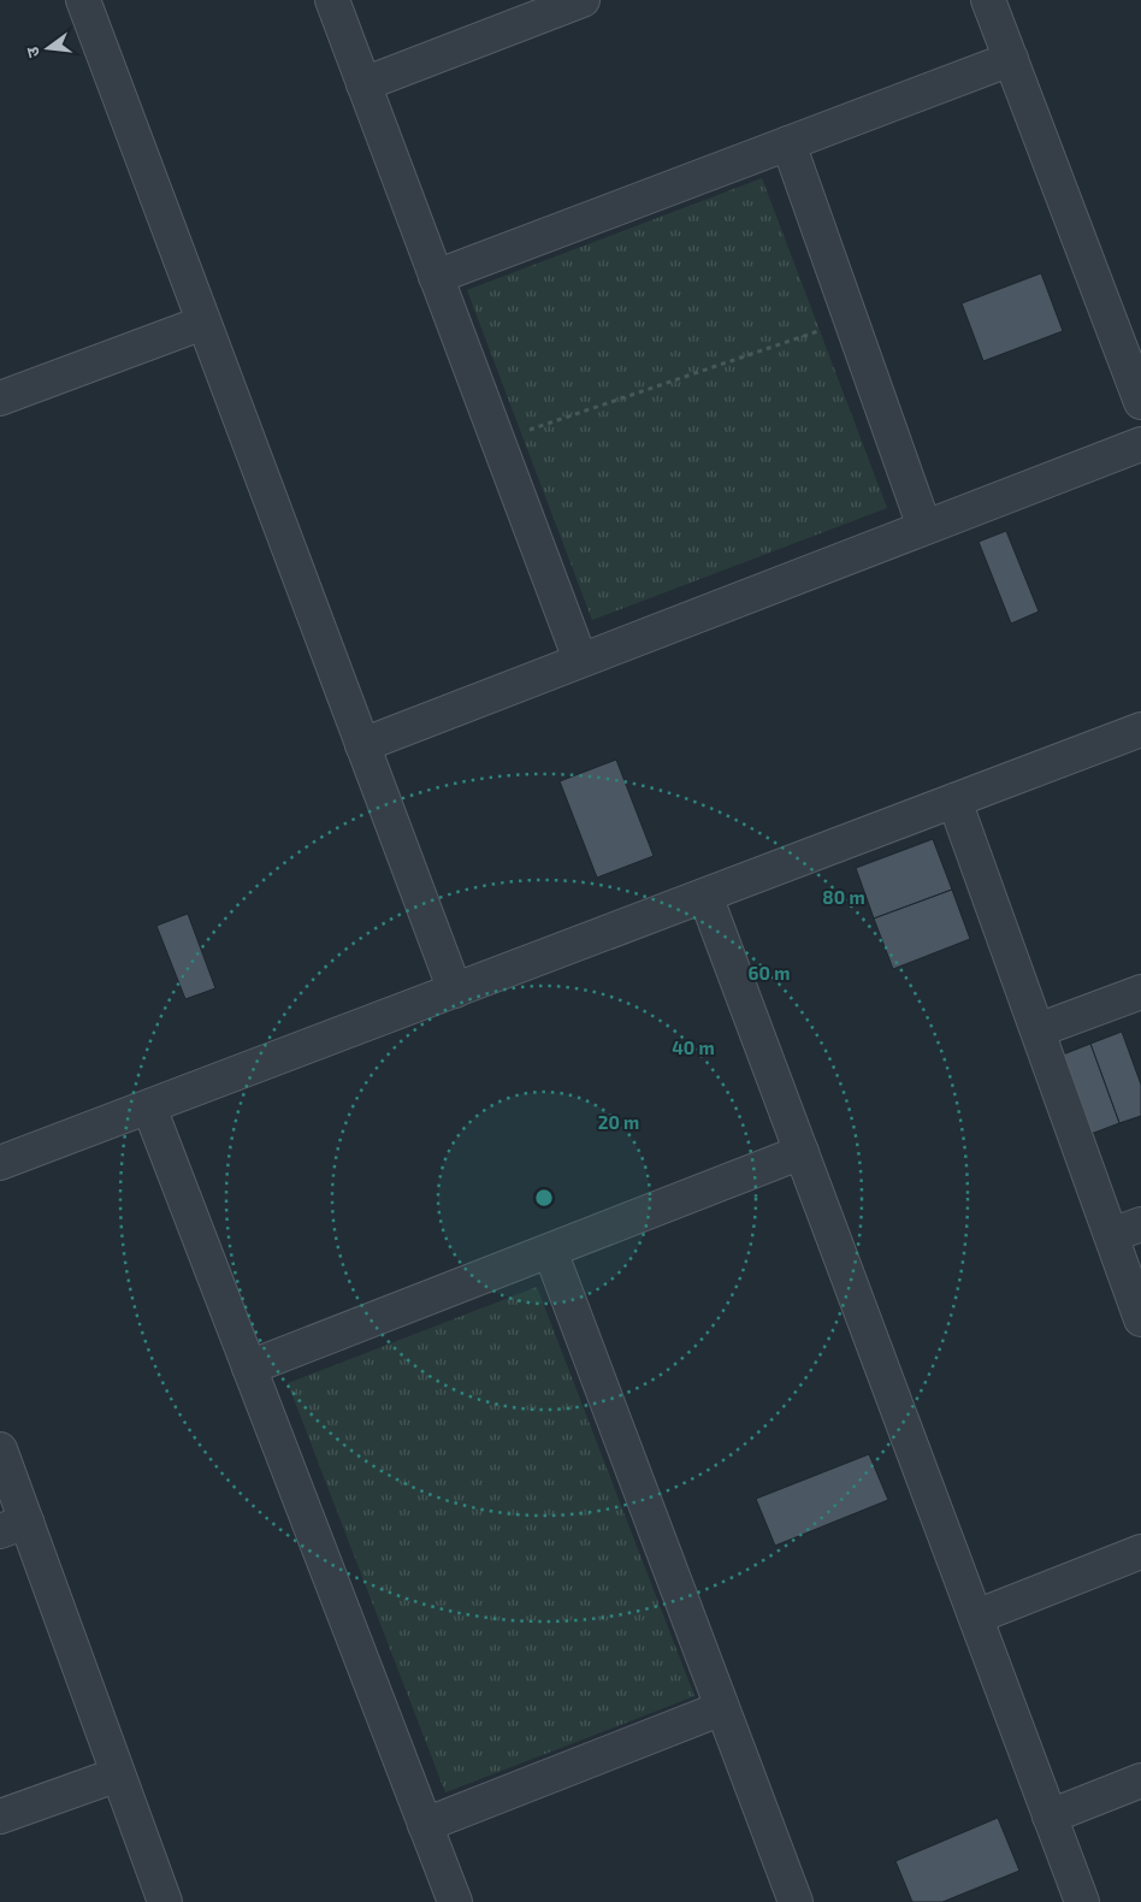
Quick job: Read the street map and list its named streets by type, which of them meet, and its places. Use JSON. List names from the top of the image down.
{
  "north": "left",
  "rings": [
    "80 m",
    "60 m",
    "40 m",
    "20 m"
  ]
}
